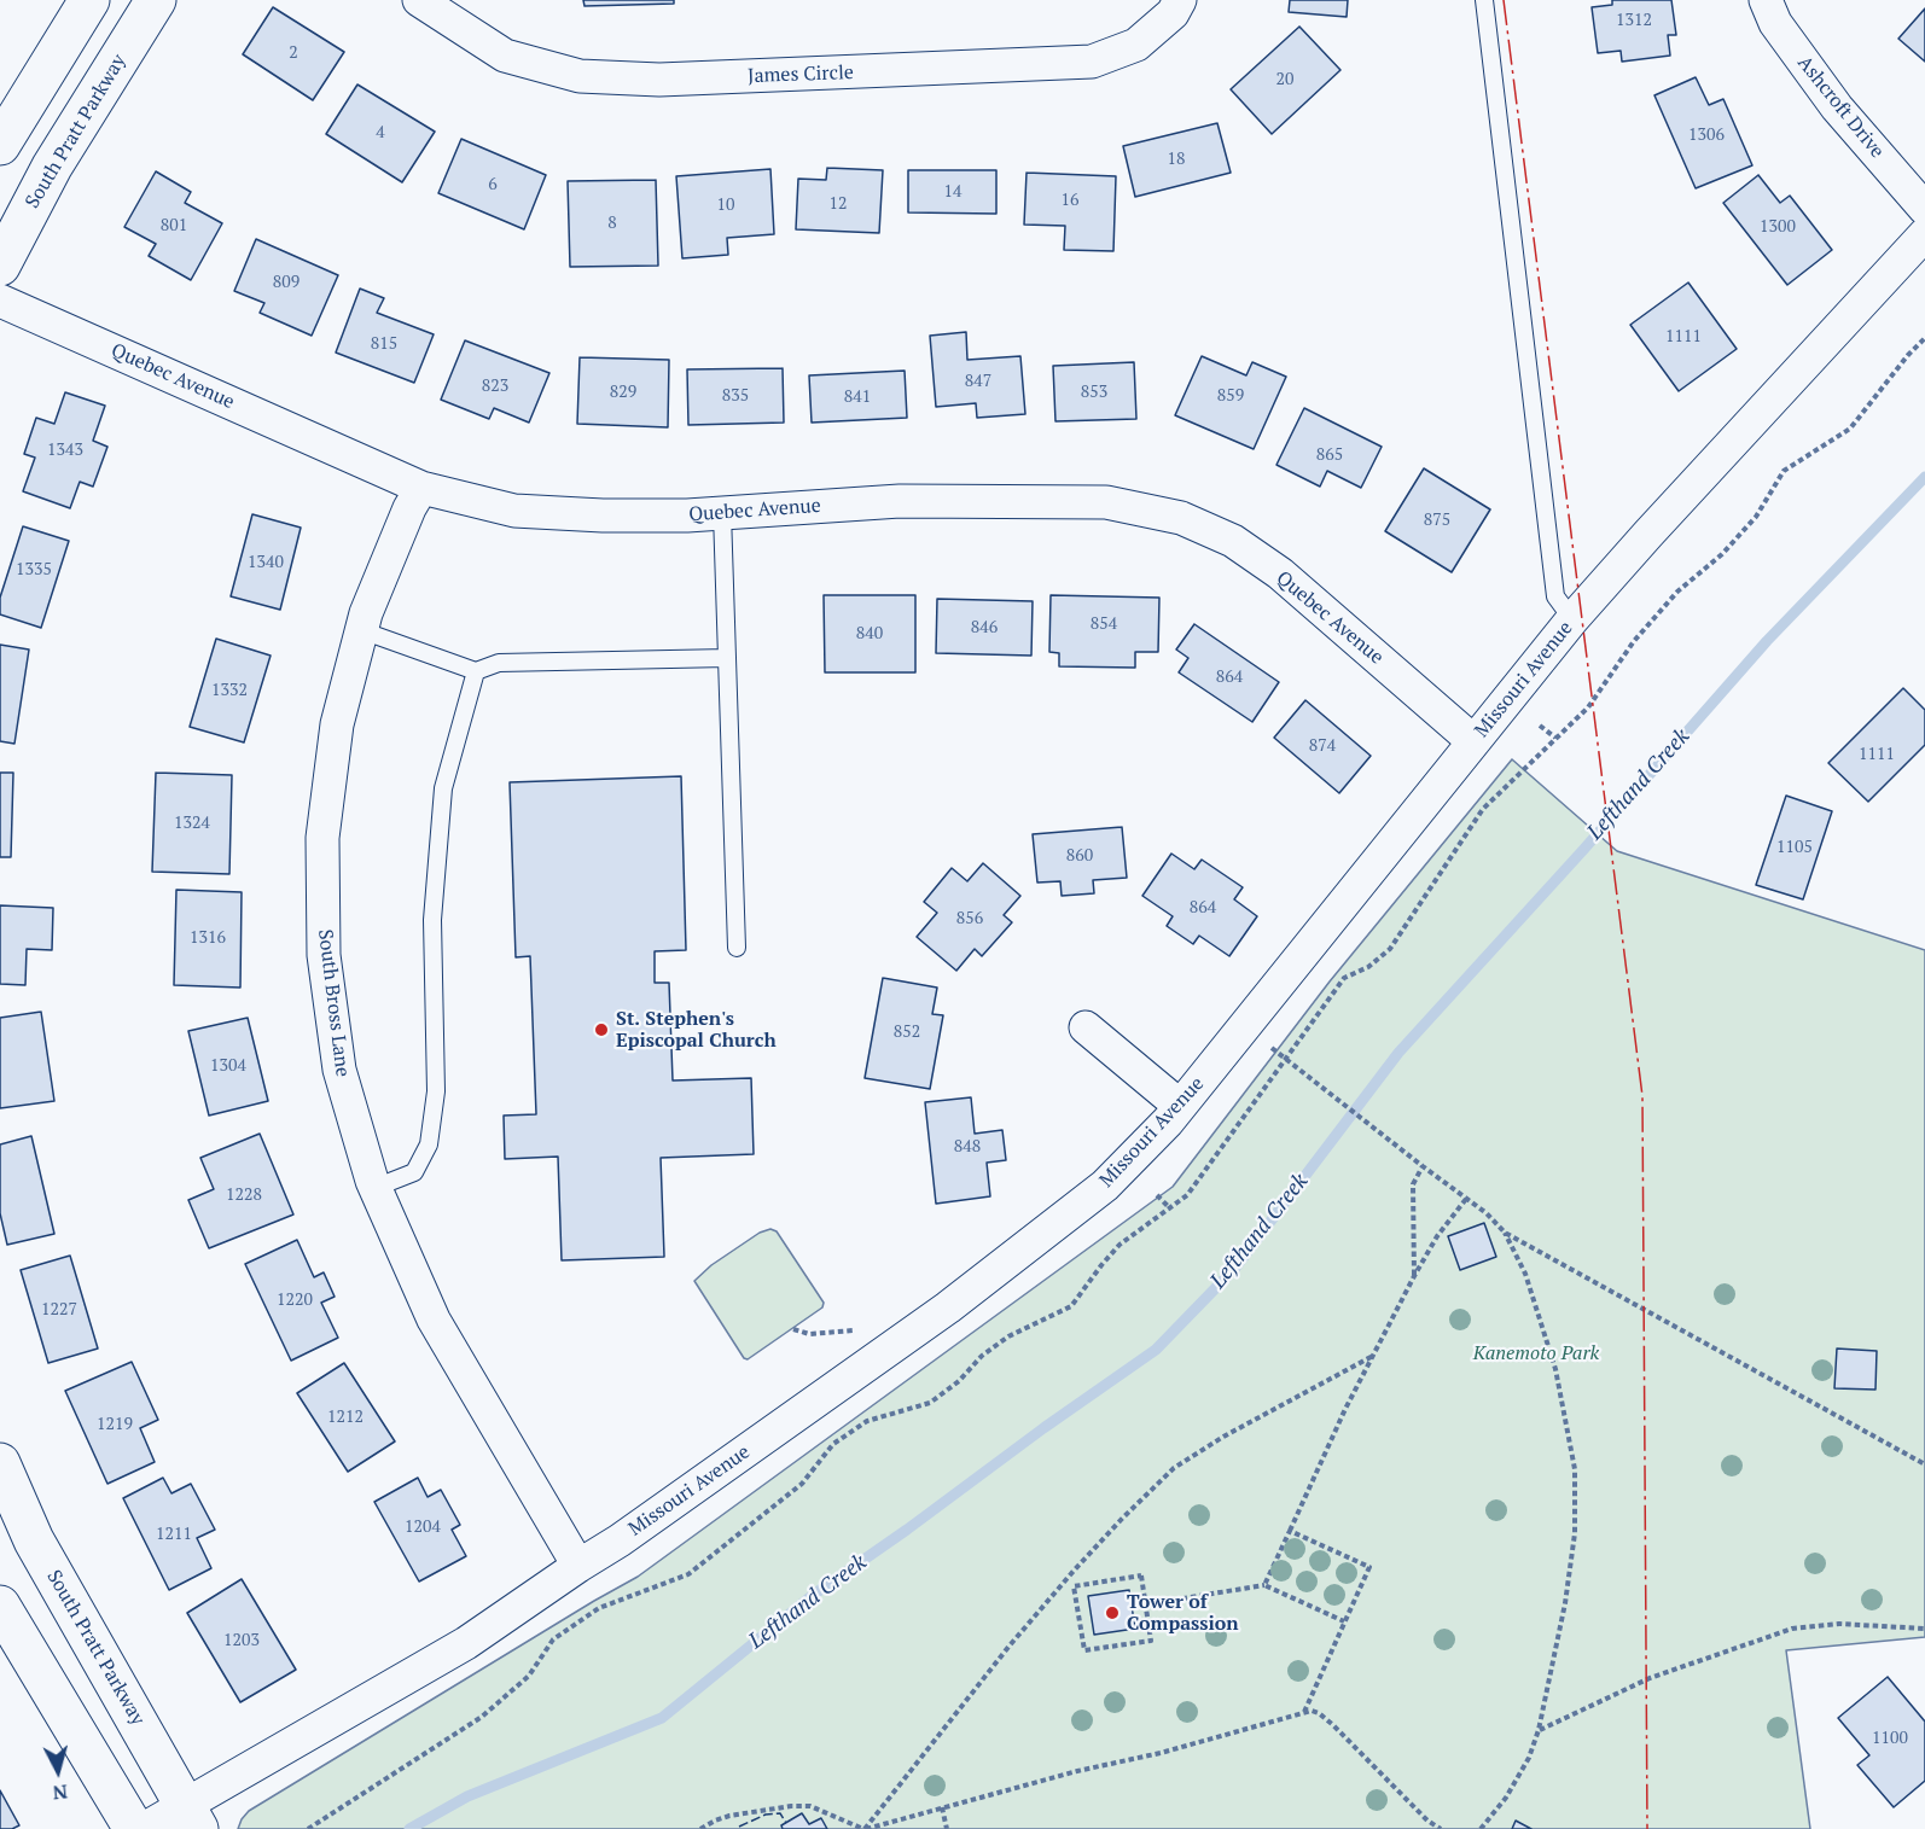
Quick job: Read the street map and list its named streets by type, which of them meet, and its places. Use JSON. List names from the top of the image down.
{
  "streets": {
    "street": [
      "James Circle",
      "Ashcroft Drive",
      "South Pratt Parkway",
      "Quebec Avenue",
      "Missouri Avenue",
      "South Bross Lane"
    ]
  },
  "crossings": [
    ["South Pratt Parkway", "Missouri Avenue"],
    ["Quebec Avenue", "Missouri Avenue"],
    ["Quebec Avenue", "South Bross Lane"],
    ["Missouri Avenue", "South Bross Lane"]
  ],
  "water": ["Lefthand Creek"],
  "parks": ["Kanemoto Park"],
  "places": ["St. Stephen's Episcopal Church", "Tower of Compassion"],
  "house_numbers": [
    "1312",
    "2",
    "20",
    "4",
    "1306",
    "18",
    "6",
    "14",
    "16",
    "12",
    "10",
    "8",
    "801",
    "1300",
    "809",
    "1111",
    "815",
    "847",
    "823",
    "829",
    "853",
    "835",
    "859",
    "841",
    "1343",
    "865",
    "875",
    "1340",
    "1335",
    "854",
    "846",
    "840",
    "864",
    "1332",
    "874",
    "1111",
    "1324",
    "1105",
    "860",
    "864",
    "856",
    "1316",
    "852",
    "1304",
    "848",
    "1228",
    "1220",
    "1227",
    "1212",
    "1219",
    "1204",
    "1211",
    "1203",
    "1100"
  ],
  "north": "bottom"
}
